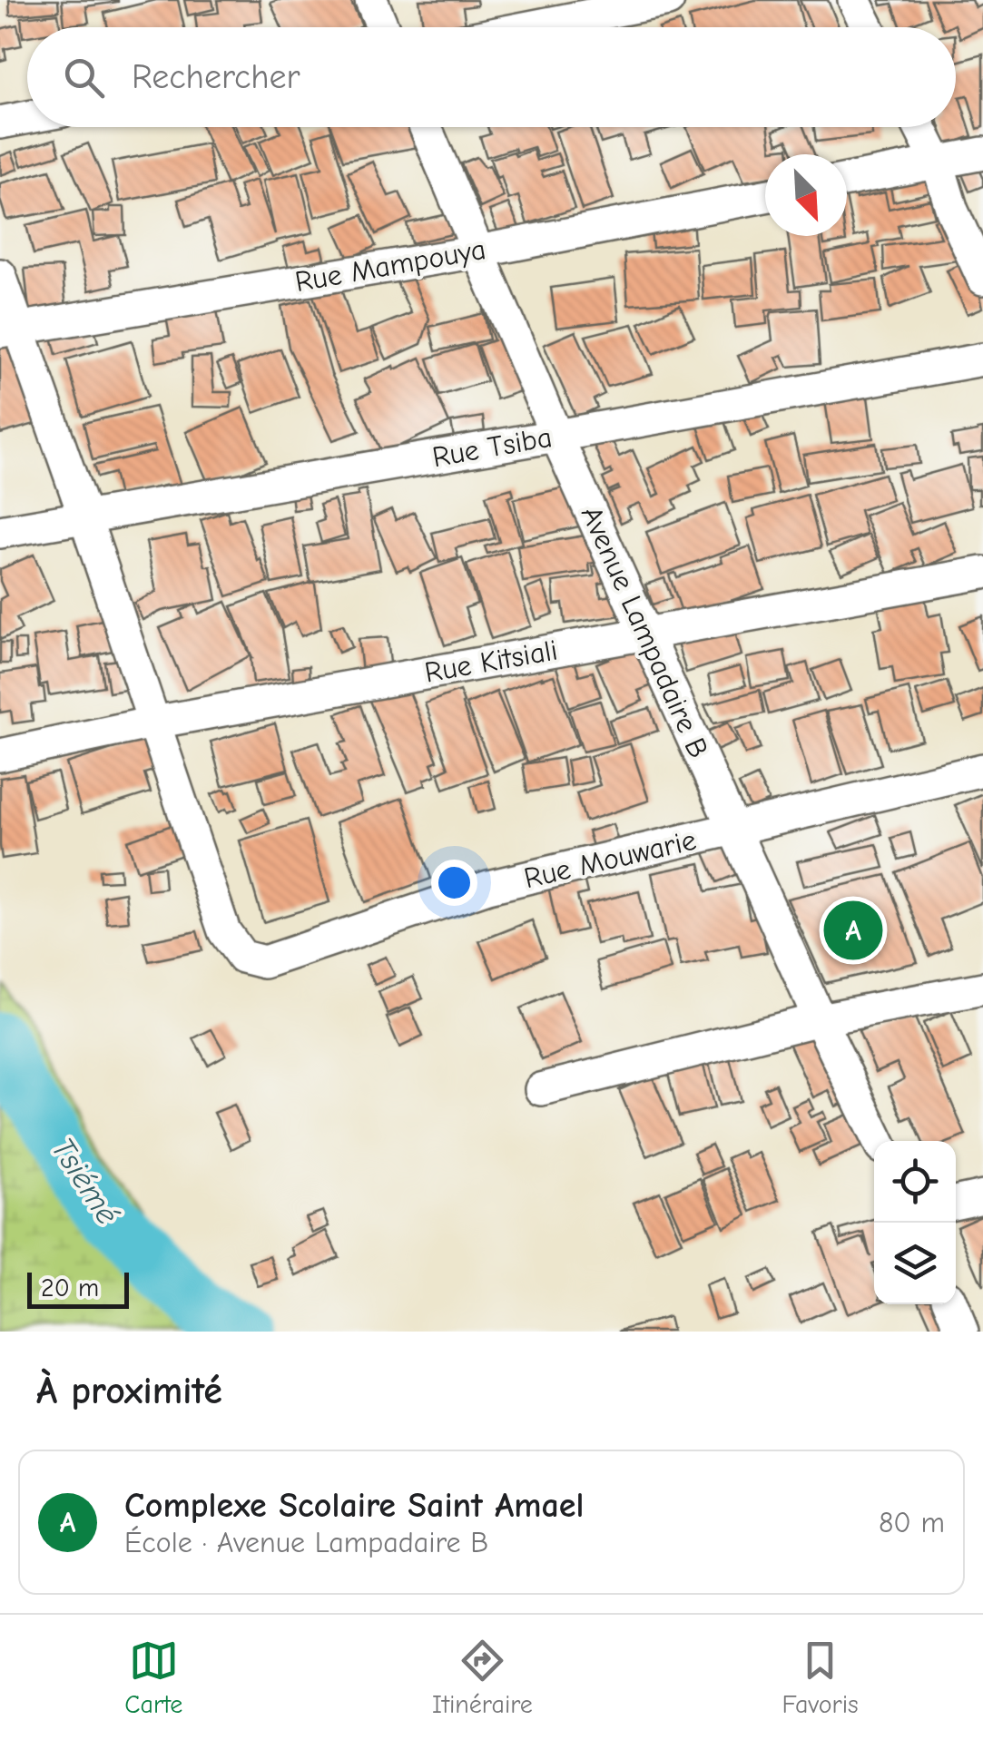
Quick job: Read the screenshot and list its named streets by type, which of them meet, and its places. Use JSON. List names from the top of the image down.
{
  "streets": {
    "street": [
      "Rue Mampouya",
      "Rue Tsiba",
      "Avenue Lampadaire B",
      "Rue Kitsiali",
      "Rue Mouwarie"
    ]
  },
  "crossings": [
    ["Rue Mampouya", "Avenue Lampadaire B"],
    ["Rue Tsiba", "Avenue Lampadaire B"],
    ["Avenue Lampadaire B", "Rue Kitsiali"],
    ["Avenue Lampadaire B", "Rue Mouwarie"],
    ["Rue Kitsiali", "Rue Mouwarie"]
  ],
  "water": ["Tsiémé"],
  "scale_bar": "20 m",
  "north": "bottom right",
  "page": {
    "search": "Rechercher",
    "pins": "A",
    "scale": "20 m",
    "heading": "À proximité",
    "list": [
      {
        "mark": "A",
        "name": "Complexe Scolaire Saint Amael",
        "note": "École · Avenue Lampadaire B",
        "value": "80 m"
      }
    ],
    "nav": ["Carte", "Itinéraire", "Favoris"]
  }
}
